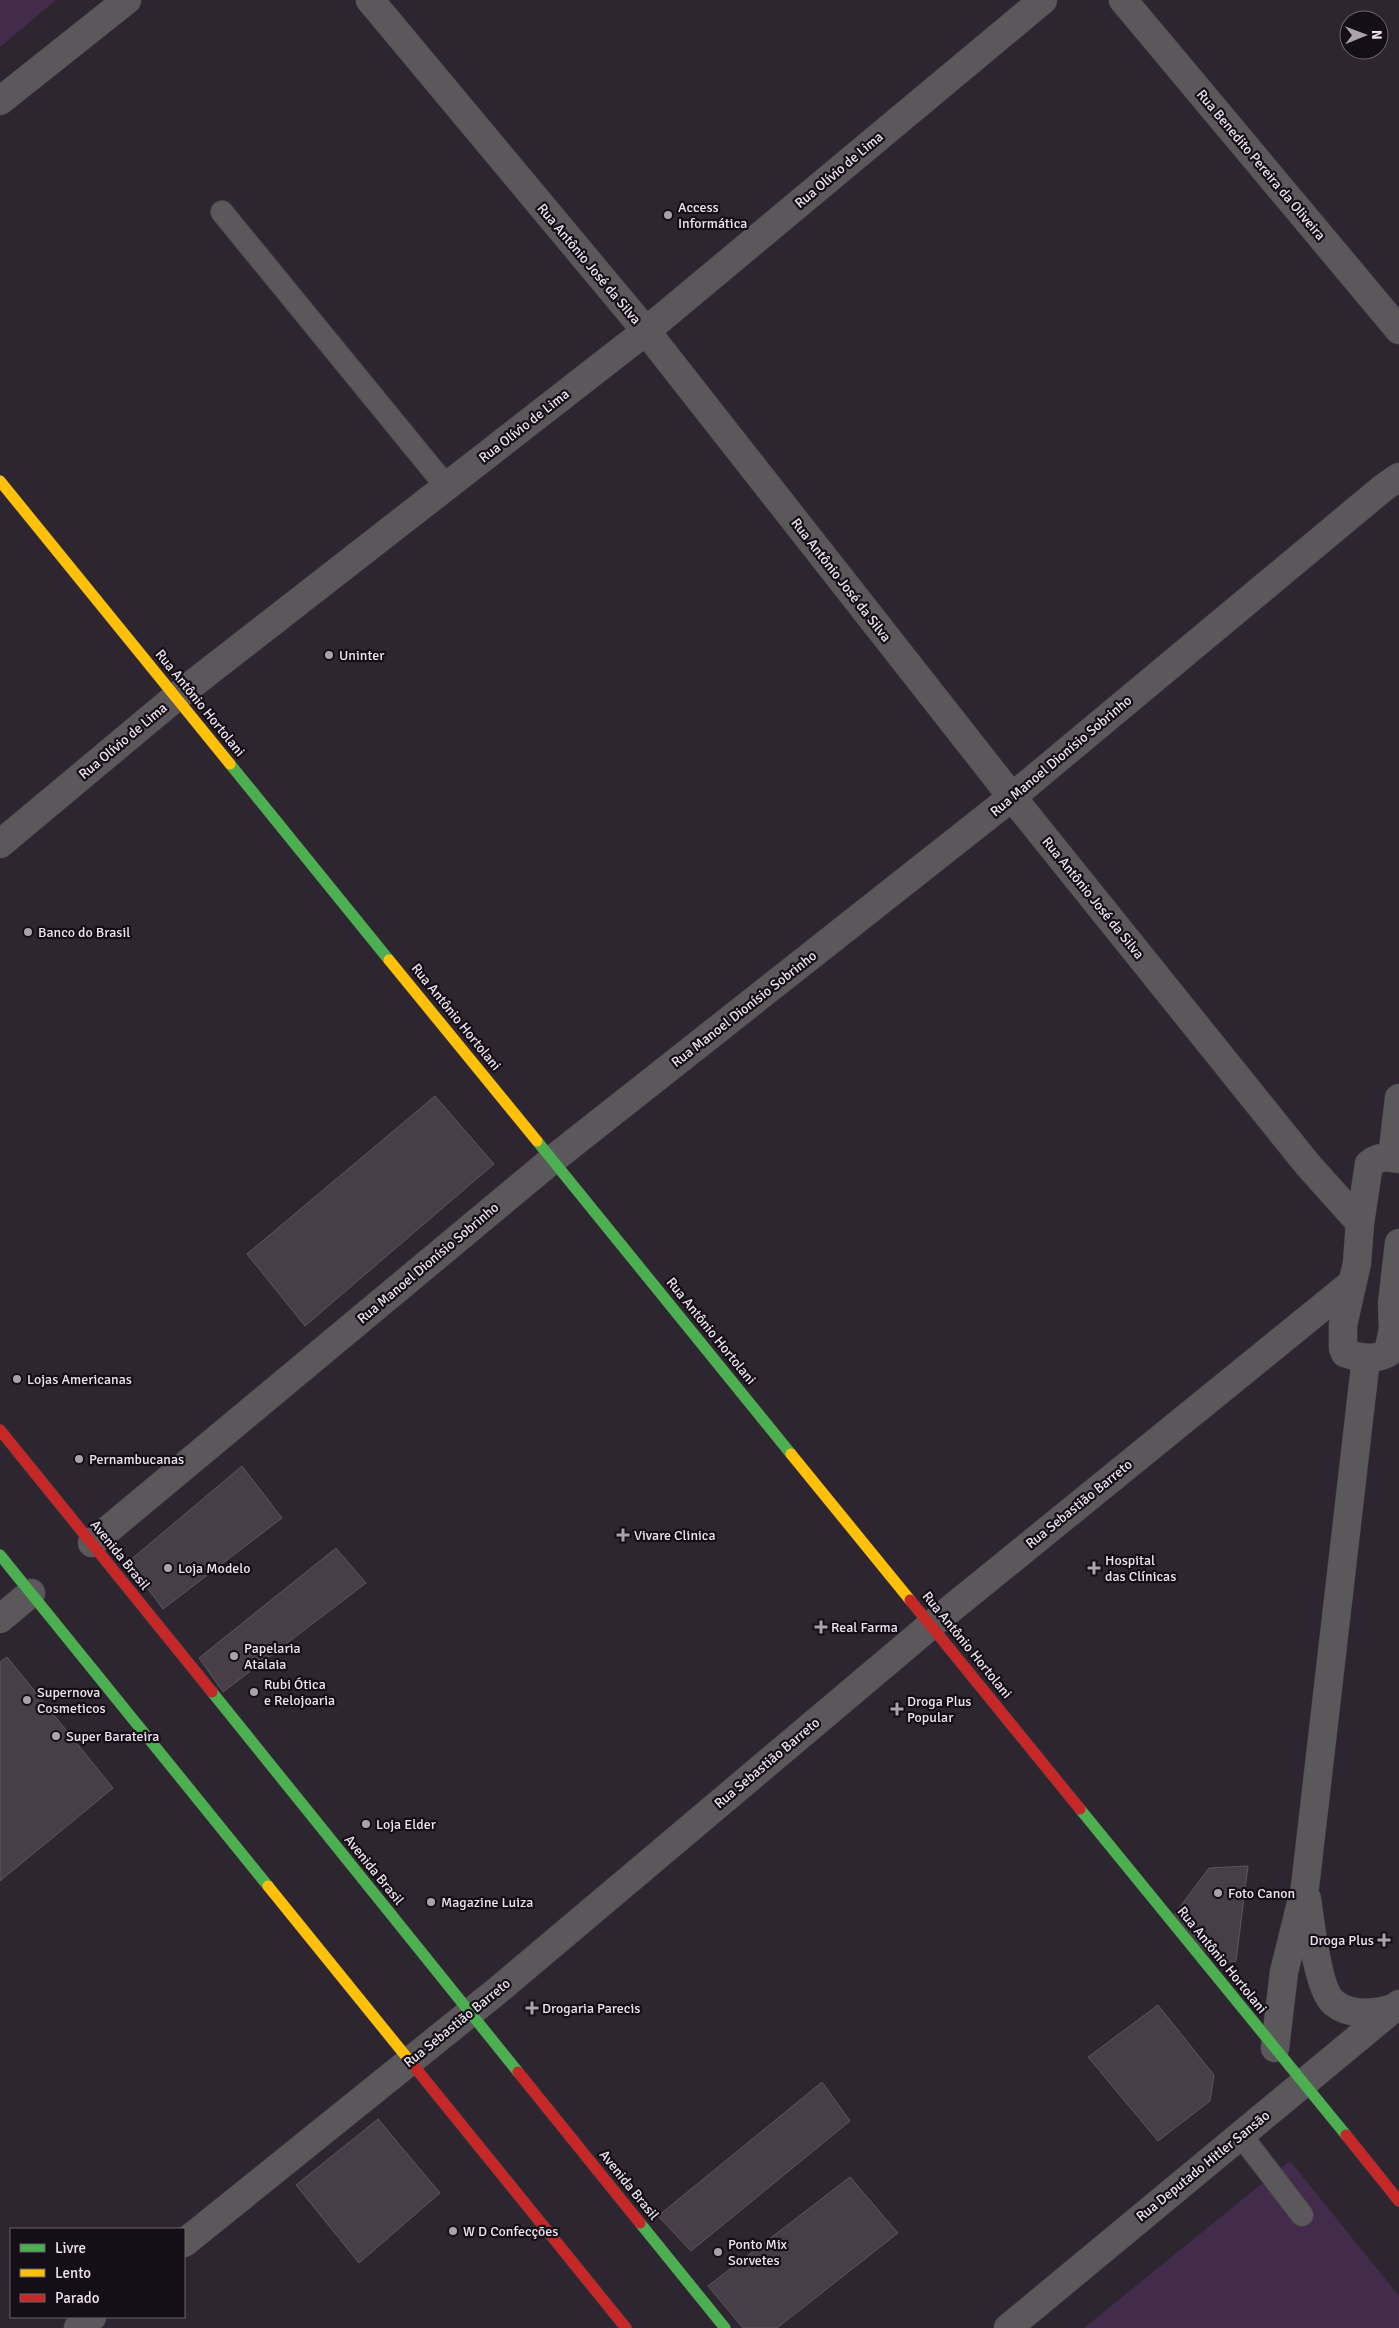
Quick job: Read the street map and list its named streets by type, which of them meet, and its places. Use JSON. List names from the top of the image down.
{
  "streets": {
    "street": [
      "Rua Benedito Pereira da Oliveira",
      "Rua Olívio de Lima",
      "Rua Antônio José da Silva",
      "Rua Antônio Hortolani",
      "Rua Manoel Dionísio Sobrinho",
      "Rua Sebastião Barreto",
      "Avenida Brasil",
      "Rua Deputado Hitler Sansão"
    ]
  },
  "crossings": [
    ["Rua Olívio de Lima", "Rua Antônio José da Silva"],
    ["Rua Olívio de Lima", "Rua Antônio Hortolani"],
    ["Rua Antônio José da Silva", "Rua Manoel Dionísio Sobrinho"],
    ["Rua Antônio Hortolani", "Rua Manoel Dionísio Sobrinho"],
    ["Rua Antônio Hortolani", "Rua Sebastião Barreto"],
    ["Rua Antônio Hortolani", "Rua Deputado Hitler Sansão"],
    ["Rua Manoel Dionísio Sobrinho", "Avenida Brasil"],
    ["Rua Sebastião Barreto", "Avenida Brasil"]
  ],
  "places": {
    "other": [
      "Access Informática",
      "Uninter",
      "Banco do Brasil",
      "Lojas Americanas",
      "Pernambucanas",
      "Loja Modelo",
      "Papelaria Atalaia",
      "Rubi Ótica e Relojoaria",
      "Supernova Cosmeticos",
      "Super Barateira",
      "Loja Elder",
      "Foto Canon",
      "Magazine Luiza",
      "W D Confecções",
      "Ponto Mix Sorvetes"
    ],
    "health": [
      "Vivare Clinica",
      "Hospital das Clínicas",
      "Real Farma",
      "Droga Plus Popular",
      "Droga Plus",
      "Drogaria Parecis"
    ]
  },
  "legend": ["Livre", "Lento", "Parado"],
  "north": "right"
}
